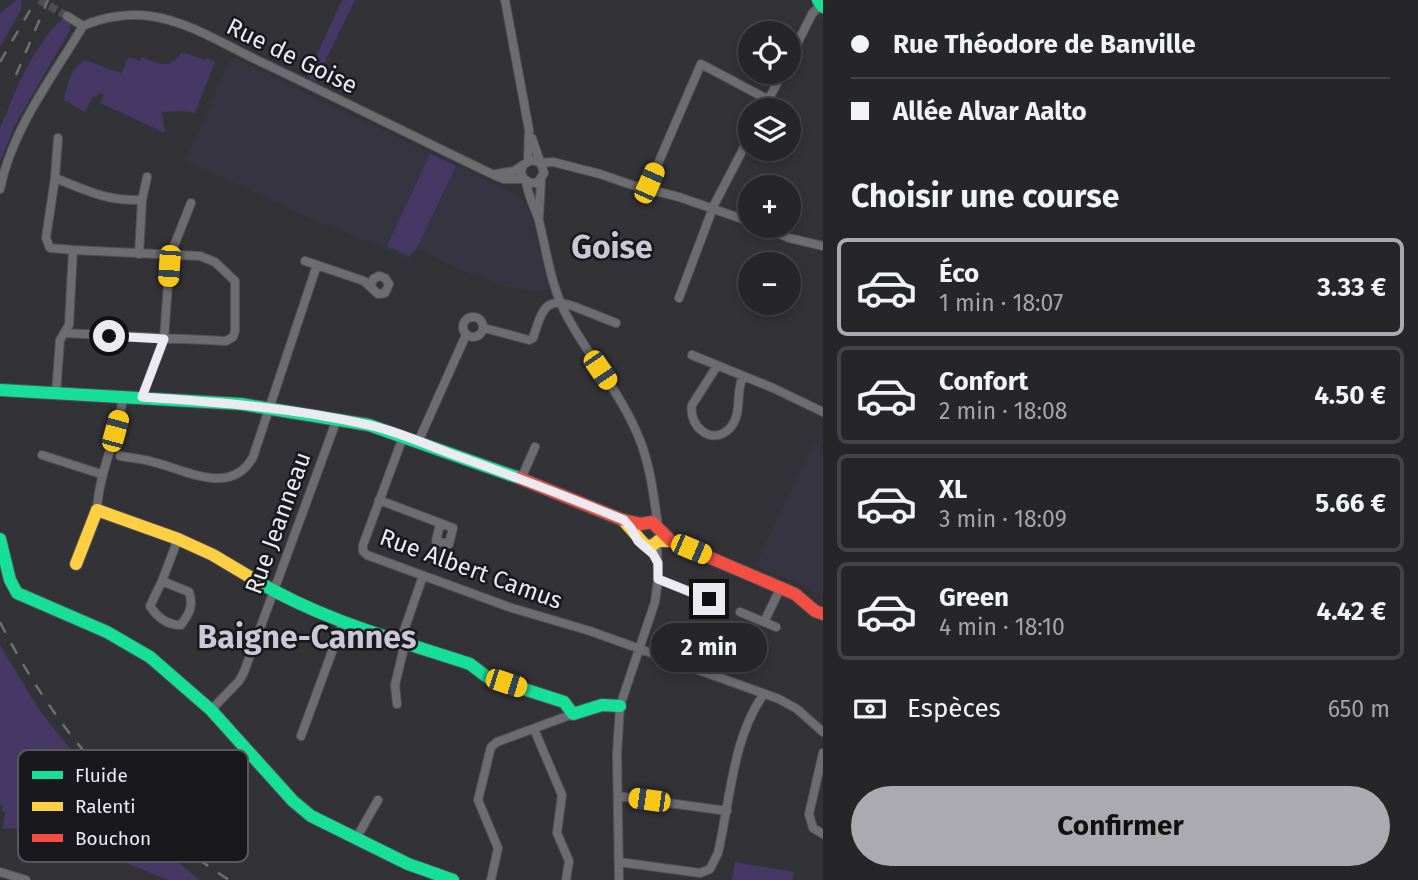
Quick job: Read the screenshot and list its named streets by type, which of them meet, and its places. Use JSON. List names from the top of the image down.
{
  "streets": {
    "street": ["Rue de Goise", "Rue Jeanneau", "Rue Albert Camus"]
  },
  "districts": ["Goise", "Baigne-Cannes"],
  "legend": ["Fluide", "Ralenti", "Bouchon"],
  "page": {
    "banner": ["Rue Théodore de Banville", "Allée Alvar Aalto"],
    "map_buttons": ["+", "−"],
    "heading": "Choisir une course",
    "list": [
      {
        "name": "Éco",
        "note": "1 min · 18:07",
        "value": "3.33 €"
      },
      {
        "name": "Confort",
        "note": "2 min · 18:08",
        "value": "4.50 €"
      },
      {
        "name": "XL",
        "note": "3 min · 18:09",
        "value": "5.66 €"
      },
      {
        "name": "Green",
        "note": "4 min · 18:10",
        "value": "4.42 €"
      }
    ],
    "bubble": "2 min",
    "pay": ["Espèces", "650 m"],
    "buttons": "Confirmer"
  }
}
